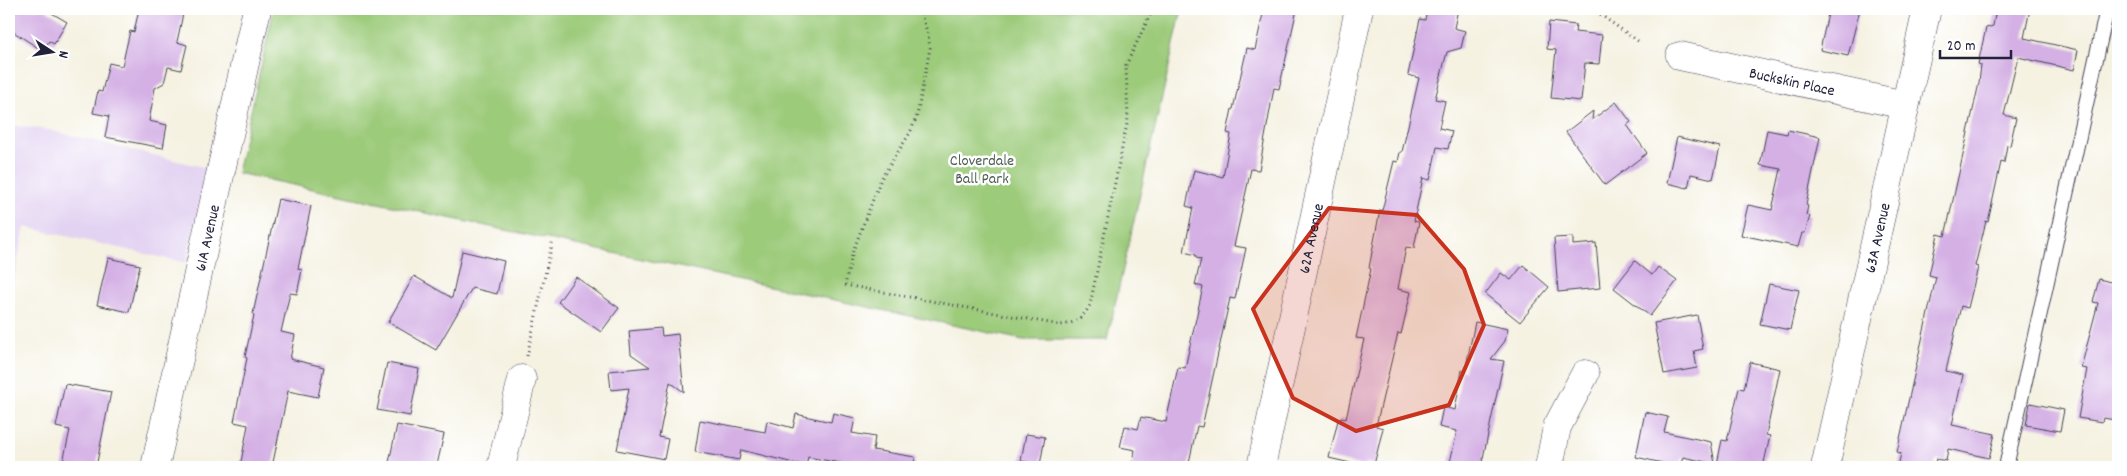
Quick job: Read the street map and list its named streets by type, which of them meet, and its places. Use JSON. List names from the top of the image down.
{
  "streets": {
    "street": [
      "Buckskin Place",
      "61A Avenue",
      "62A Avenue",
      "63A Avenue"
    ]
  },
  "crossings": [
    ["Buckskin Place", "63A Avenue"]
  ],
  "parks": ["Cloverdale Ball Park"],
  "scale_bar": "20 m",
  "north": "right"
}
